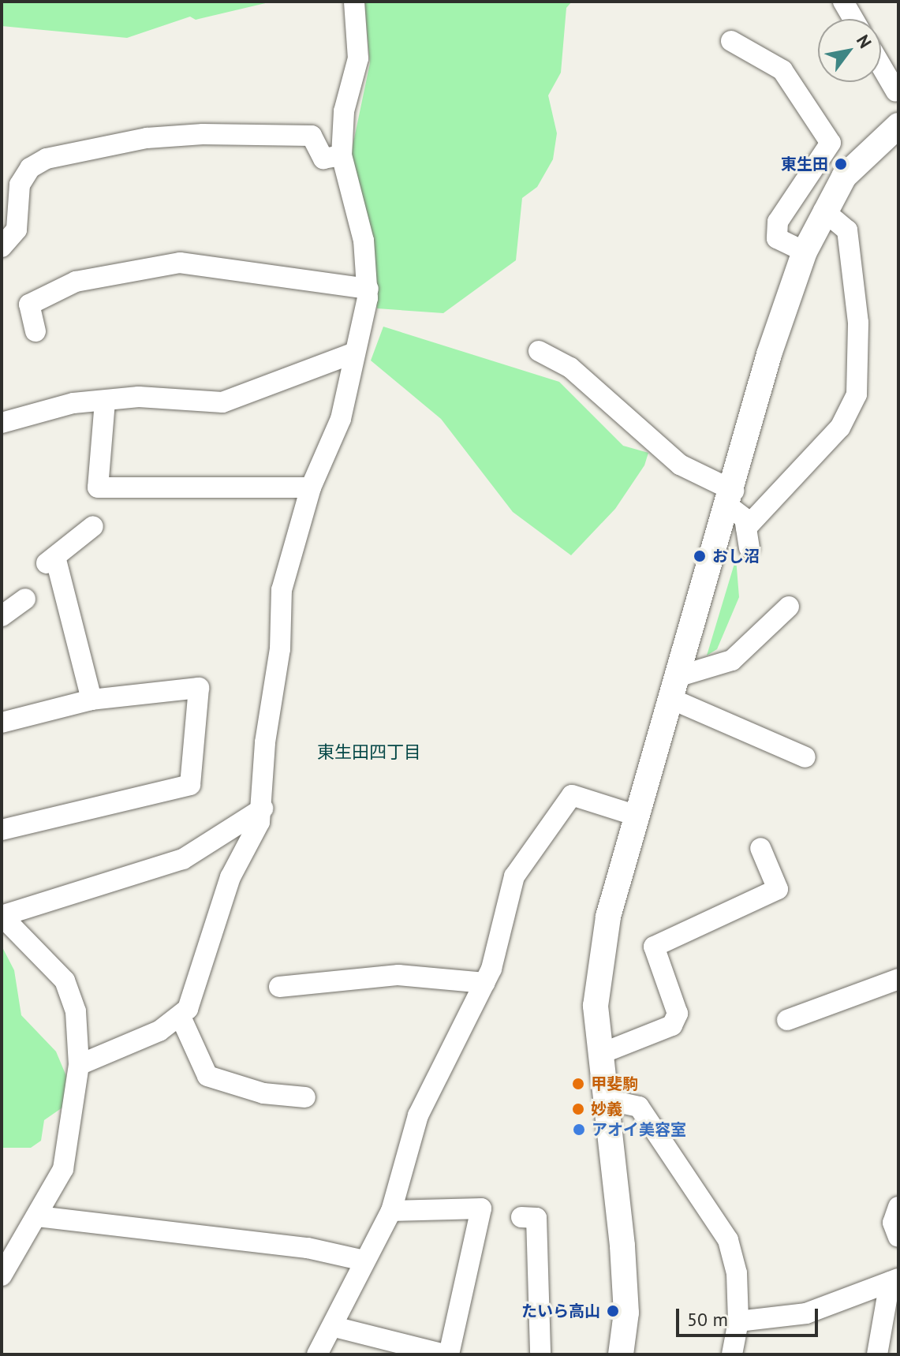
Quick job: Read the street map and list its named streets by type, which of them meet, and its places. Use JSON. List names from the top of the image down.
{
  "districts": ["東生田四丁目"],
  "places": [
    "東生田",
    "おし沼",
    "甲斐駒",
    "妙義",
    "アオイ美容室",
    "たいら高山"
  ],
  "scale_bar": "50 m",
  "north": "top right"
}
